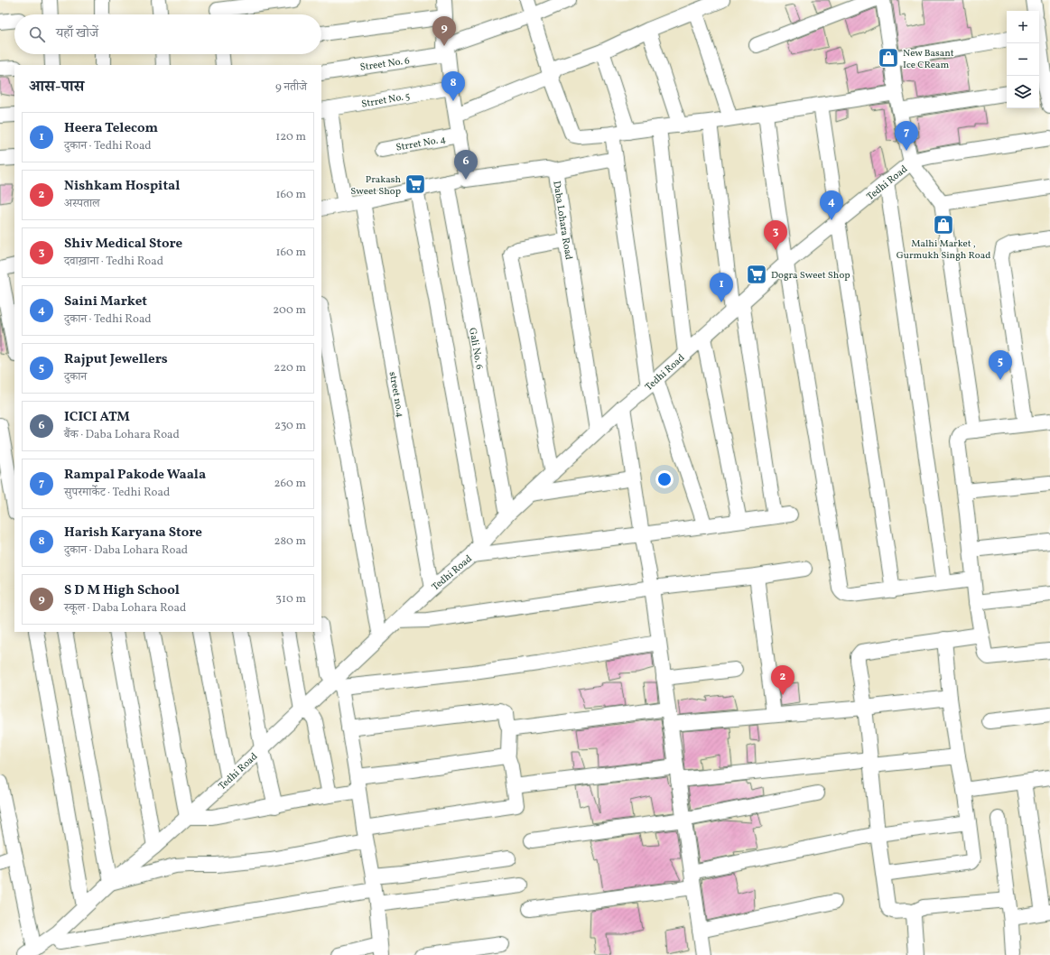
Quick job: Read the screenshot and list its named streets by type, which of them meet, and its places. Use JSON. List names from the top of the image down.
{
  "streets": {
    "street": [
      "Street No. 6",
      "Strret No. 5",
      "Strret No. 4",
      "Tedhi Road",
      "Daba Lohara Road",
      "Gali No. 6",
      "street no.4"
    ]
  },
  "crossings": [
    ["Tedhi Road", "Daba Lohara Road"],
    ["Tedhi Road", "Gali No. 6"],
    ["Tedhi Road", "street no.4"],
    ["Daba Lohara Road", "Gali No. 6"],
    ["Daba Lohara Road", "street no.4"]
  ],
  "places": {
    "shop": ["New Basant Ice CReam", "Malhi Market , Gurmukh Singh Road"],
    "supermarket": ["Prakash Sweet Shop", "Dogra Sweet Shop"]
  },
  "page": {
    "map_buttons": ["+", "−"],
    "search": "यहाँ खोजें",
    "pins": [
      "9",
      "8",
      "7",
      "6",
      "4",
      "3",
      "1",
      "5",
      "2"
    ],
    "heading": ["आस-पास", "9 नतीजे"],
    "list": [
      {
        "mark": "1",
        "name": "Heera Telecom",
        "note": "दुकान · Tedhi Road",
        "value": "120 m"
      },
      {
        "mark": "2",
        "name": "Nishkam Hospital",
        "note": "अस्पताल",
        "value": "160 m"
      },
      {
        "mark": "3",
        "name": "Shiv Medical Store",
        "note": "दवाख़ाना · Tedhi Road",
        "value": "160 m"
      },
      {
        "mark": "4",
        "name": "Saini Market",
        "note": "दुकान · Tedhi Road",
        "value": "200 m"
      },
      {
        "mark": "5",
        "name": "Rajput Jewellers",
        "note": "दुकान",
        "value": "220 m"
      },
      {
        "mark": "6",
        "name": "ICICI ATM",
        "note": "बैंक · Daba Lohara Road",
        "value": "230 m"
      },
      {
        "mark": "7",
        "name": "Rampal Pakode Waala",
        "note": "सुपरमार्केट · Tedhi Road",
        "value": "260 m"
      },
      {
        "mark": "8",
        "name": "Harish Karyana Store",
        "note": "दुकान · Daba Lohara Road",
        "value": "280 m"
      },
      {
        "mark": "9",
        "name": "S D M High School",
        "note": "स्कूल · Daba Lohara Road",
        "value": "310 m"
      }
    ]
  }
}
